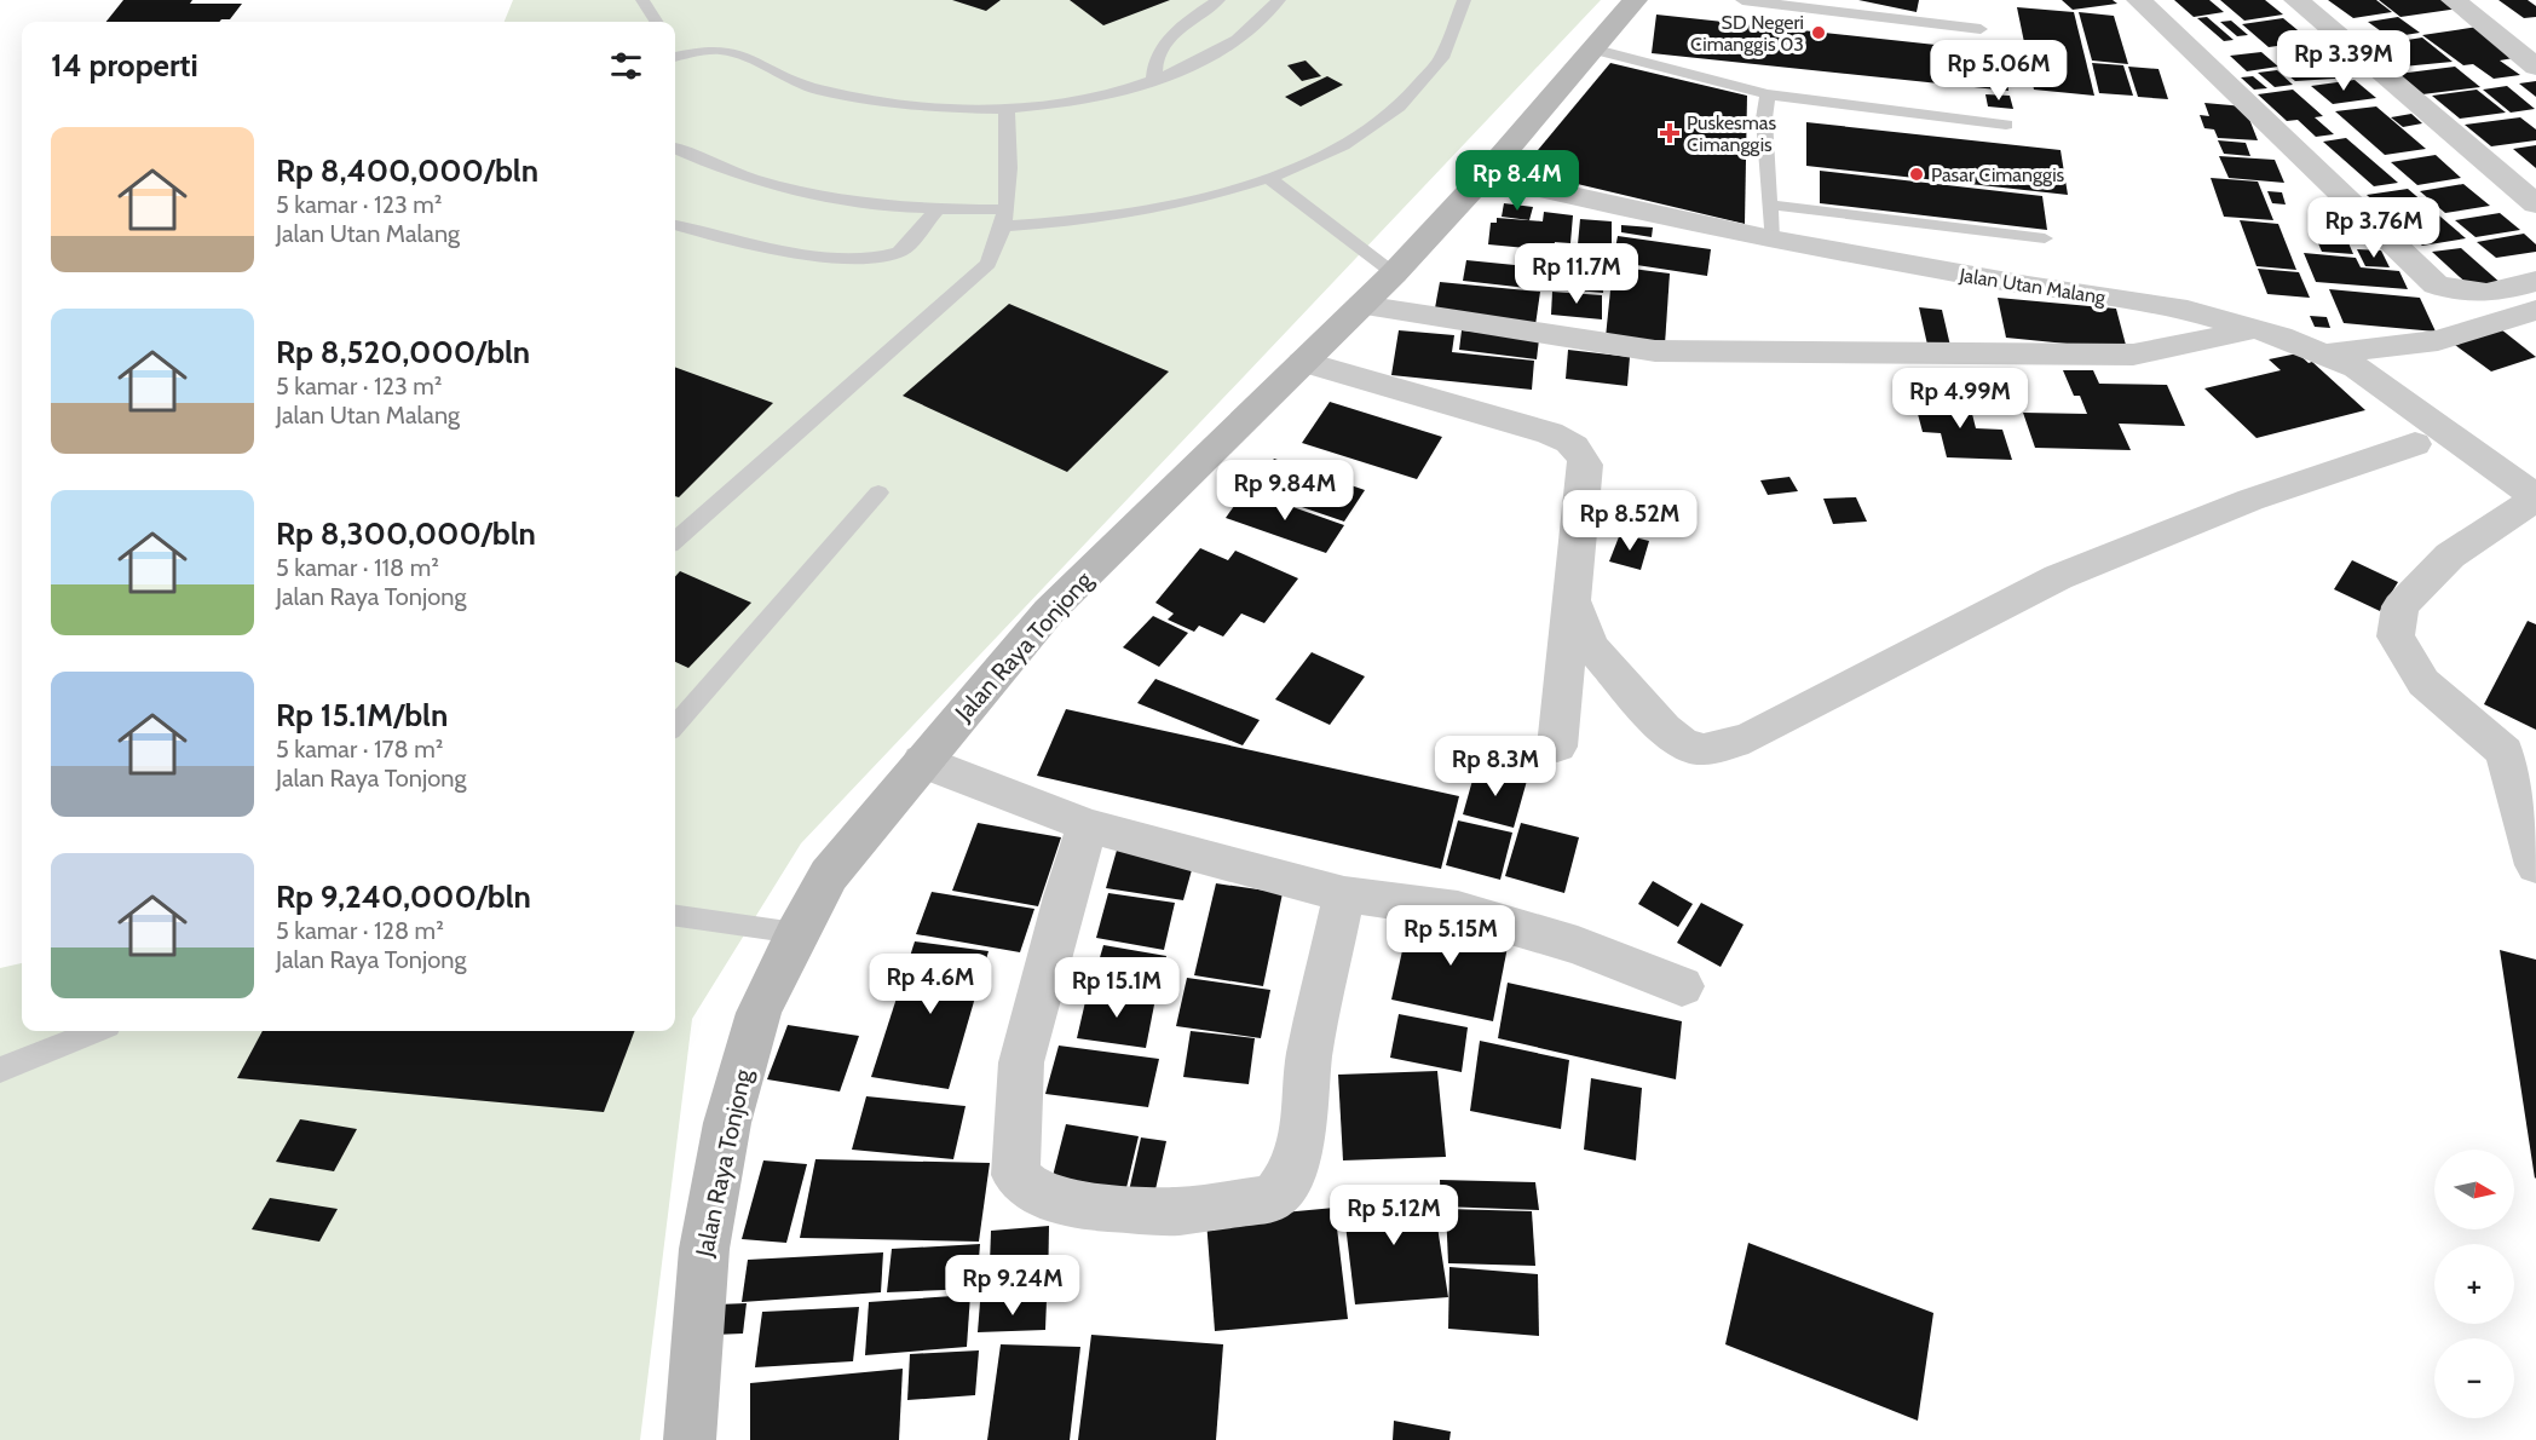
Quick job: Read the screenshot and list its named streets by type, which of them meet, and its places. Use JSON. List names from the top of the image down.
{
  "streets": {
    "main road": ["Jalan Raya Tonjong"],
    "street": ["Jalan Utan Malang"]
  },
  "crossings": [
    ["Jalan Utan Malang", "Jalan Raya Tonjong"]
  ],
  "places": {
    "other": ["SD Negeri Cimanggis 03", "Pasar Cimanggis"],
    "health": ["Puskesmas Cimanggis"]
  },
  "north": "right",
  "page": {
    "heading": "14 properti",
    "price": [
      "Rp 3.39M",
      "Rp 5.06M",
      "Rp 8.4M",
      "Rp 3.76M",
      "Rp 11.7M",
      "Rp 4.99M",
      "Rp 9.84M",
      "Rp 8.52M",
      "Rp 8.3M",
      "Rp 5.15M",
      "Rp 4.6M",
      "Rp 15.1M",
      "Rp 5.12M",
      "Rp 9.24M"
    ],
    "list": [
      {
        "name": "Rp 8,400,000/bln",
        "note": "5 kamar · 123 m² · Jalan Utan Malang"
      },
      {
        "name": "Rp 8,520,000/bln",
        "note": "5 kamar · 123 m² · Jalan Utan Malang"
      },
      {
        "name": "Rp 8,300,000/bln",
        "note": "5 kamar · 118 m² · Jalan Raya Tonjong"
      },
      {
        "name": "Rp 15.1M/bln",
        "note": "5 kamar · 178 m² · Jalan Raya Tonjong"
      },
      {
        "name": "Rp 9,240,000/bln",
        "note": "5 kamar · 128 m² · Jalan Raya Tonjong"
      }
    ],
    "map_buttons": ["+", "−"]
  }
}
